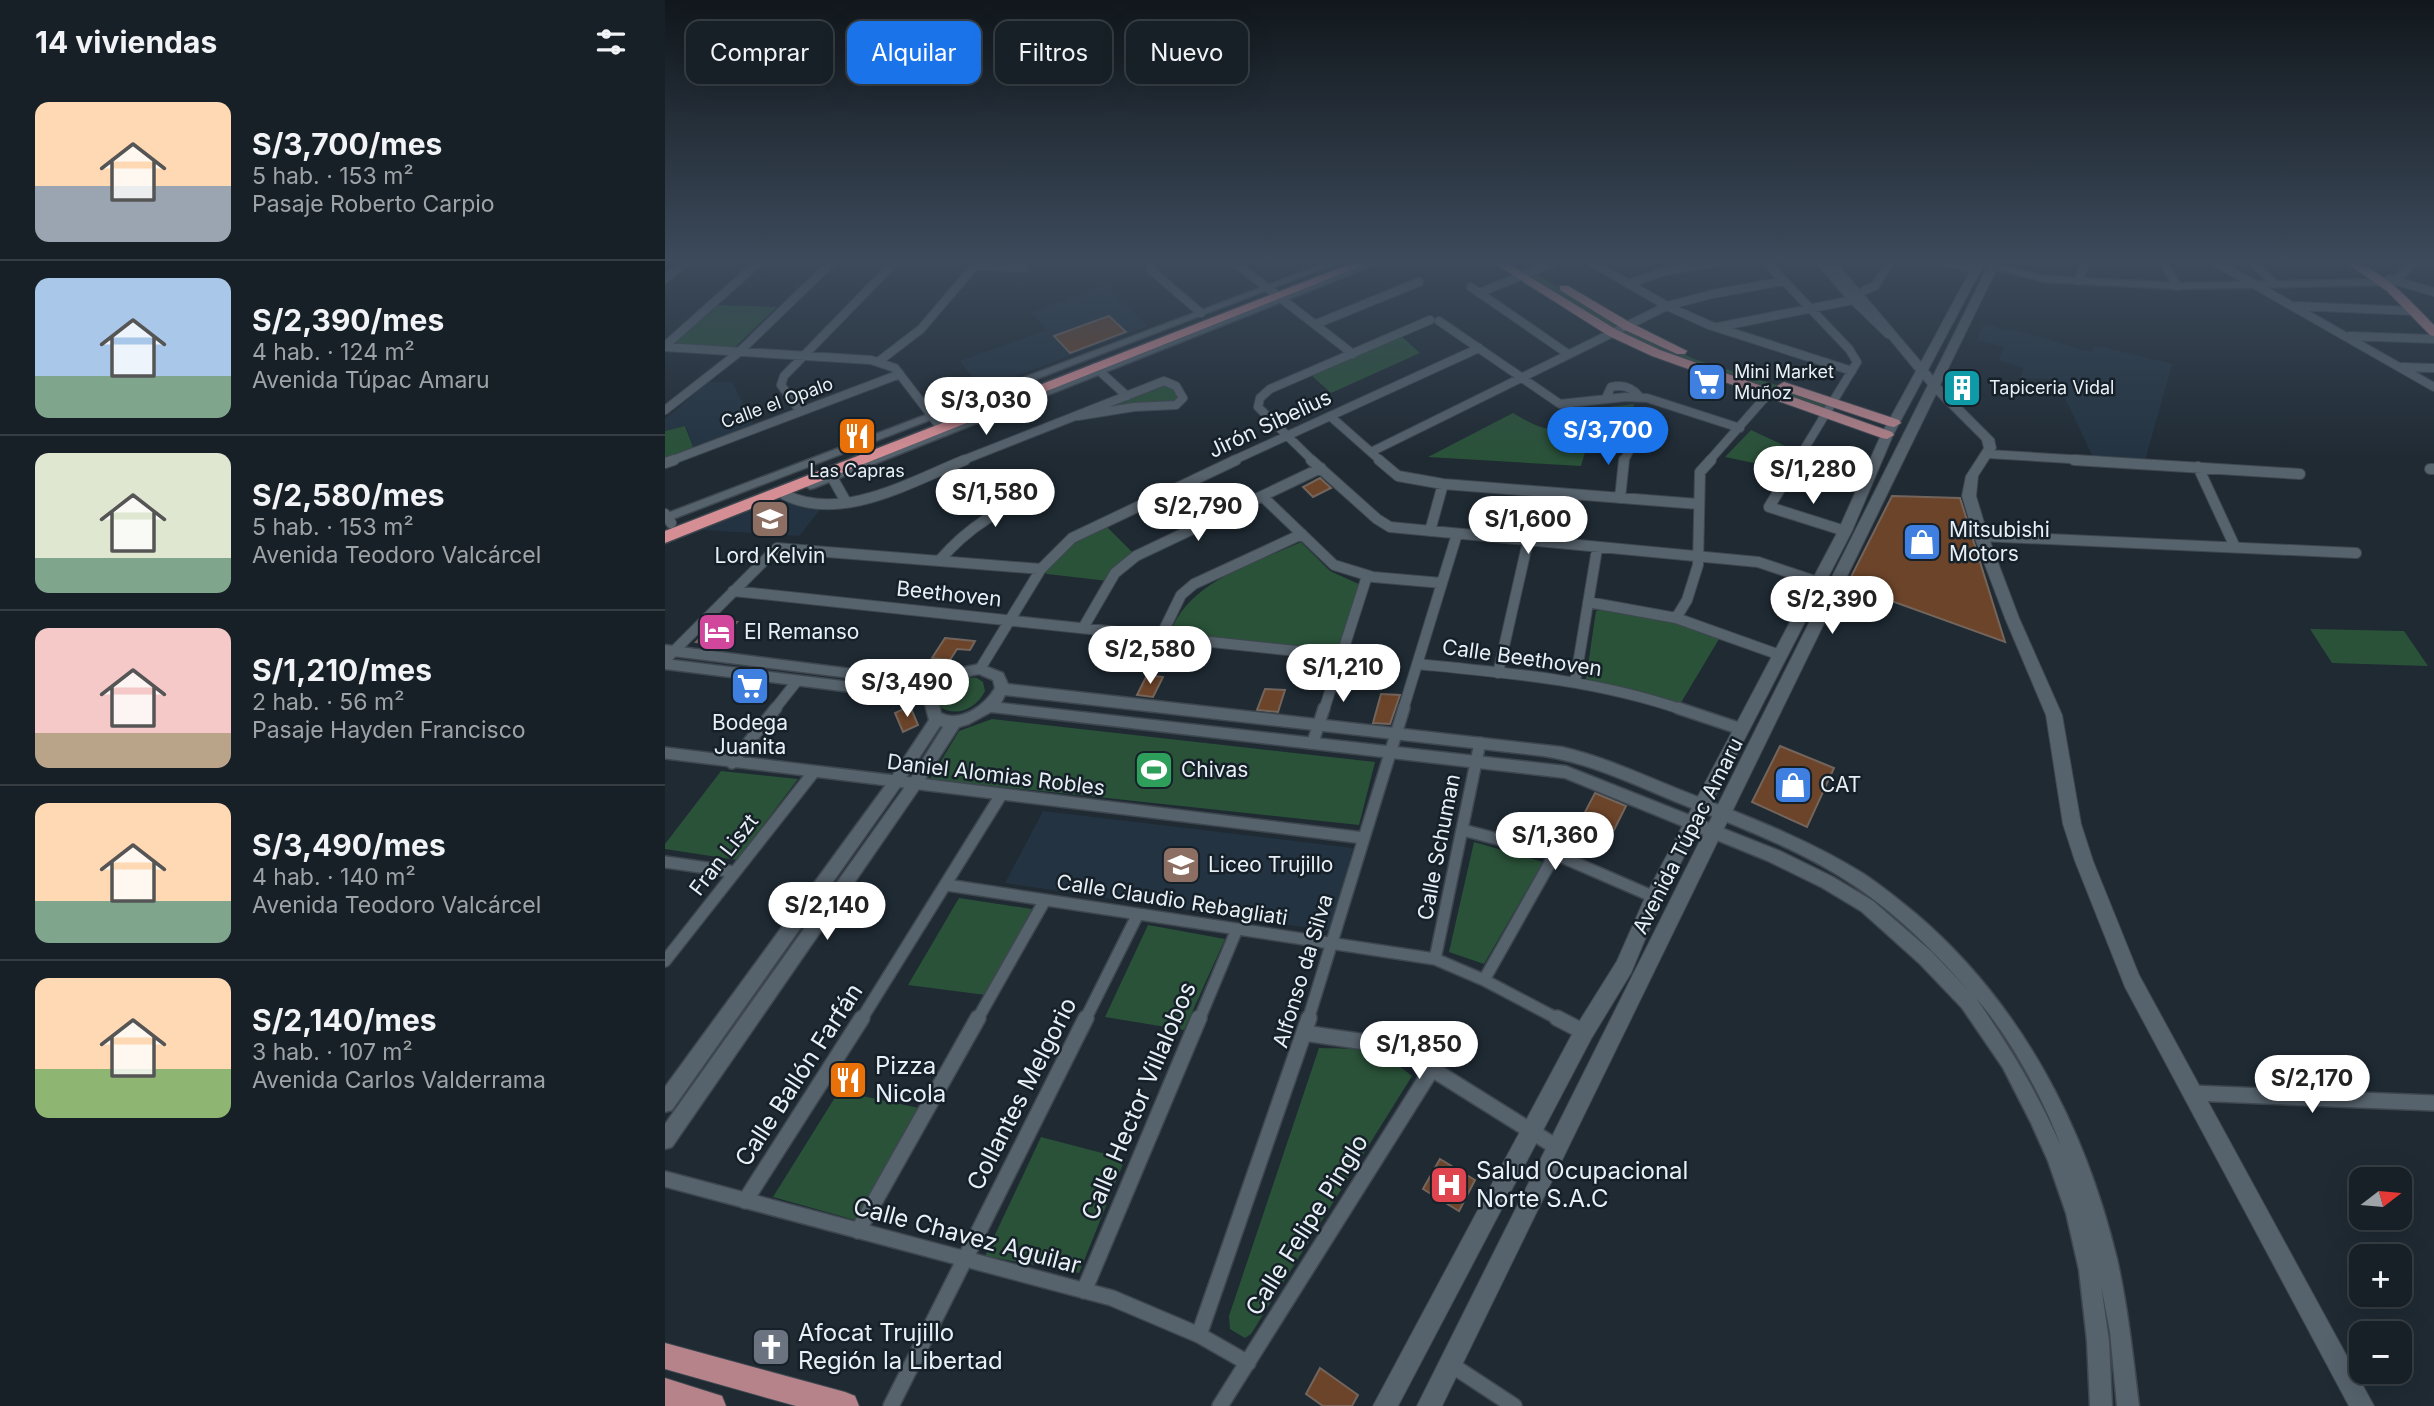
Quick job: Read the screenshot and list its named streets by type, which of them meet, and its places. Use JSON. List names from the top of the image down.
{
  "streets": {
    "main road": ["Avenida Túpac Amaru"],
    "street": [
      "Calle el Opalo",
      "Jirón Sibelius",
      "Beethoven",
      "Calle Beethoven",
      "Daniel Alomias Robles",
      "Calle Schuman",
      "Fran Liszt",
      "Calle Claudio Rebagliati",
      "Alfonso da Silva",
      "Calle Ballón Farfán",
      "Collantes Melgorio",
      "Calle Hector Villalobos",
      "Calle Felipe Pinglo",
      "Calle Chavez Aguilar"
    ]
  },
  "crossings": [
    ["Jirón Sibelius", "Beethoven"],
    ["Calle Beethoven", "Avenida Túpac Amaru"],
    ["Calle Beethoven", "Alfonso da Silva"],
    ["Daniel Alomias Robles", "Fran Liszt"],
    ["Daniel Alomias Robles", "Alfonso da Silva"],
    ["Daniel Alomias Robles", "Calle Ballón Farfán"],
    ["Avenida Túpac Amaru", "Calle Claudio Rebagliati"],
    ["Calle Schuman", "Calle Claudio Rebagliati"],
    ["Calle Claudio Rebagliati", "Alfonso da Silva"],
    ["Calle Claudio Rebagliati", "Calle Ballón Farfán"],
    ["Calle Claudio Rebagliati", "Collantes Melgorio"],
    ["Calle Claudio Rebagliati", "Calle Hector Villalobos"],
    ["Alfonso da Silva", "Calle Chavez Aguilar"],
    ["Calle Ballón Farfán", "Calle Chavez Aguilar"],
    ["Collantes Melgorio", "Calle Chavez Aguilar"],
    ["Calle Hector Villalobos", "Calle Chavez Aguilar"],
    ["Calle Felipe Pinglo", "Calle Chavez Aguilar"]
  ],
  "places": {
    "supermarket": ["Mini Market Muñoz", "Bodega Juanita"],
    "building": ["Tapiceria Vidal"],
    "restaurant": ["Las Capras", "Pizza Nicola"],
    "school or university": ["Lord Kelvin", "Liceo Trujillo"],
    "shop": ["Mitsubishi Motors", "CAT"],
    "hotel": ["El Remanso"],
    "sports": ["Chivas"],
    "hospital": ["Salud Ocupacional Norte S.A.C"],
    "church": ["Afocat Trujillo Región la Libertad"]
  },
  "north": "right",
  "page": {
    "heading": "14 viviendas",
    "chip": [
      "Comprar",
      "Alquilar",
      "Filtros",
      "Nuevo"
    ],
    "list": [
      {
        "name": "S/3,700/mes",
        "note": "5 hab. · 153 m² · Pasaje Roberto Carpio"
      },
      {
        "name": "S/2,390/mes",
        "note": "4 hab. · 124 m² · Avenida Túpac Amaru"
      },
      {
        "name": "S/2,580/mes",
        "note": "5 hab. · 153 m² · Avenida Teodoro Valcárcel"
      },
      {
        "name": "S/1,210/mes",
        "note": "2 hab. · 56 m² · Pasaje Hayden Francisco"
      },
      {
        "name": "S/3,490/mes",
        "note": "4 hab. · 140 m² · Avenida Teodoro Valcárcel"
      },
      {
        "name": "S/2,140/mes",
        "note": "3 hab. · 107 m² · Avenida Carlos Valderrama"
      }
    ],
    "price": [
      "S/3,030",
      "S/3,700",
      "S/1,280",
      "S/1,580",
      "S/2,790",
      "S/1,600",
      "S/2,390",
      "S/2,580",
      "S/1,210",
      "S/3,490",
      "S/1,360",
      "S/2,140",
      "S/1,850",
      "S/2,170"
    ],
    "map_buttons": ["+", "−"]
  }
}
